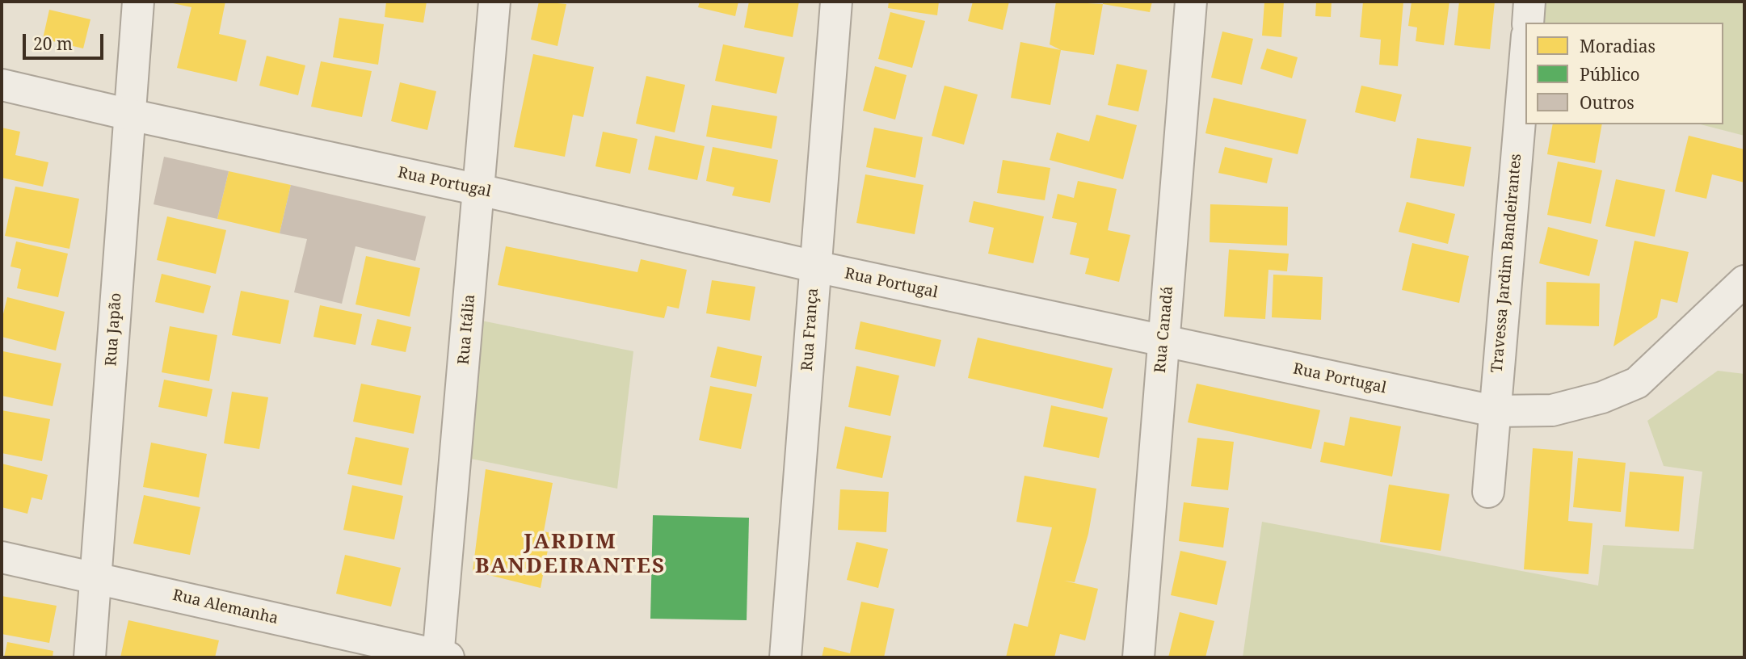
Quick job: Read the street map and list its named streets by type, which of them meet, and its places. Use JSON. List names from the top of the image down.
{
  "streets": {
    "street": [
      "Rua Portugal",
      "Travessa Jardim Bandeirantes",
      "Rua Japão",
      "Rua Itália",
      "Rua França",
      "Rua Canadá",
      "Rua Alemanha"
    ]
  },
  "crossings": [
    ["Rua Portugal", "Travessa Jardim Bandeirantes"],
    ["Rua Portugal", "Rua Japão"],
    ["Rua Portugal", "Rua Itália"],
    ["Rua Portugal", "Rua França"],
    ["Rua Portugal", "Rua Canadá"],
    ["Rua Japão", "Rua Alemanha"],
    ["Rua Itália", "Rua Alemanha"]
  ],
  "districts": ["JARDIM BANDEIRANTES"],
  "legend": ["Moradias", "Público", "Outros"],
  "scale_bar": "20 m"
}
